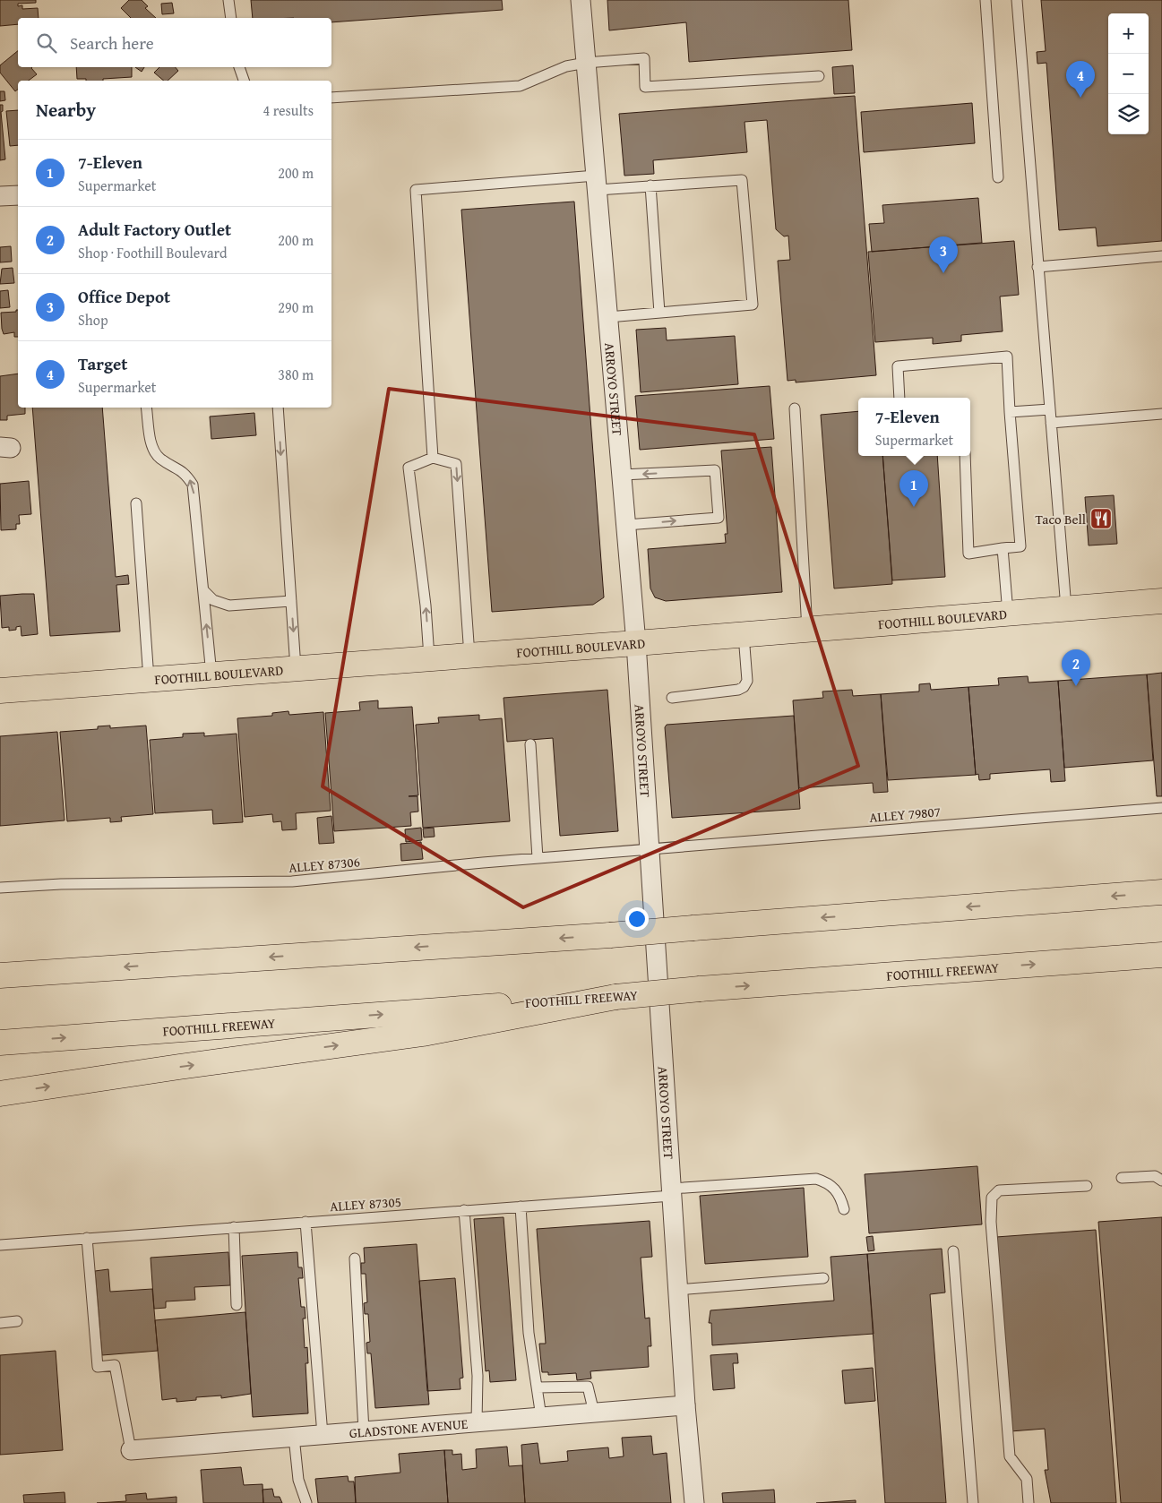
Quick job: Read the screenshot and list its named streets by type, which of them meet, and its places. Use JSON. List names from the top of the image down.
{
  "streets": {
    "main road": ["FOOTHILL BOULEVARD", "FOOTHILL FREEWAY"],
    "street": ["ARROYO STREET", "GLADSTONE AVENUE"],
    "lane": ["ALLEY 79807", "ALLEY 87306", "ALLEY 87305"]
  },
  "crossings": [
    ["ARROYO STREET", "FOOTHILL BOULEVARD"],
    ["ARROYO STREET", "ALLEY 79807"],
    ["ARROYO STREET", "ALLEY 87306"],
    ["ARROYO STREET", "ALLEY 87305"],
    ["ARROYO STREET", "GLADSTONE AVENUE"],
    ["ALLEY 79807", "ALLEY 87306"]
  ],
  "places": {
    "restaurant": ["Taco Bell"]
  },
  "page": {
    "map_buttons": ["+", "−"],
    "search": "Search here",
    "pins": [
      "4",
      "3",
      "1",
      "2"
    ],
    "heading": ["Nearby", "4 results"],
    "list": [
      {
        "mark": "1",
        "name": "7-Eleven",
        "note": "Supermarket",
        "value": "200 m"
      },
      {
        "mark": "2",
        "name": "Adult Factory Outlet",
        "note": "Shop · Foothill Boulevard",
        "value": "200 m"
      },
      {
        "mark": "3",
        "name": "Office Depot",
        "note": "Shop",
        "value": "290 m"
      },
      {
        "mark": "4",
        "name": "Target",
        "note": "Supermarket",
        "value": "380 m"
      }
    ],
    "popup": ["7-Eleven", "Supermarket"]
  }
}
